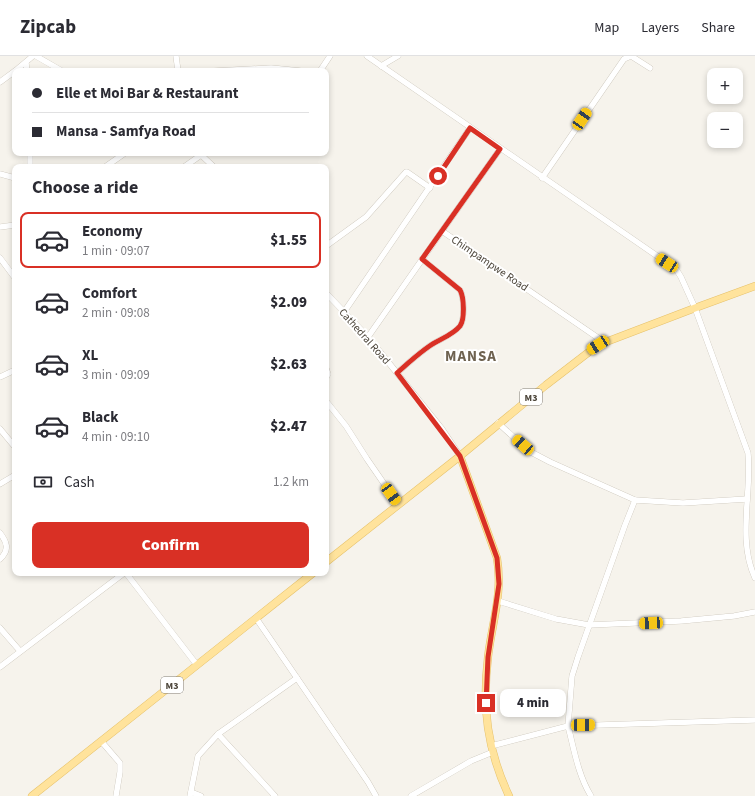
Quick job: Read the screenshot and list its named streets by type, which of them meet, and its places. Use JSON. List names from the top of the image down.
{
  "streets": {
    "main road": ["M3"],
    "street": ["Chimpampwe Road", "Cathedral Road"]
  },
  "crossings": [
    ["Chimpampwe Road", "Cathedral Road"],
    ["Chimpampwe Road", "M3"],
    ["Cathedral Road", "M3"]
  ],
  "districts": ["MANSA"],
  "page": {
    "header": "Zipcab",
    "nav": ["Map", "Layers", "Share"],
    "map_buttons": ["+", "−"],
    "banner": ["Elle et Moi Bar & Restaurant", "Mansa - Samfya Road"],
    "heading": "Choose a ride",
    "list": [
      {
        "name": "Economy",
        "note": "1 min · 09:07",
        "value": "$1.55"
      },
      {
        "name": "Comfort",
        "note": "2 min · 09:08",
        "value": "$2.09"
      },
      {
        "name": "XL",
        "note": "3 min · 09:09",
        "value": "$2.63"
      },
      {
        "name": "Black",
        "note": "4 min · 09:10",
        "value": "$2.47"
      }
    ],
    "pay": ["Cash", "1.2 km"],
    "buttons": "Confirm",
    "bubble": "4 min"
  }
}
